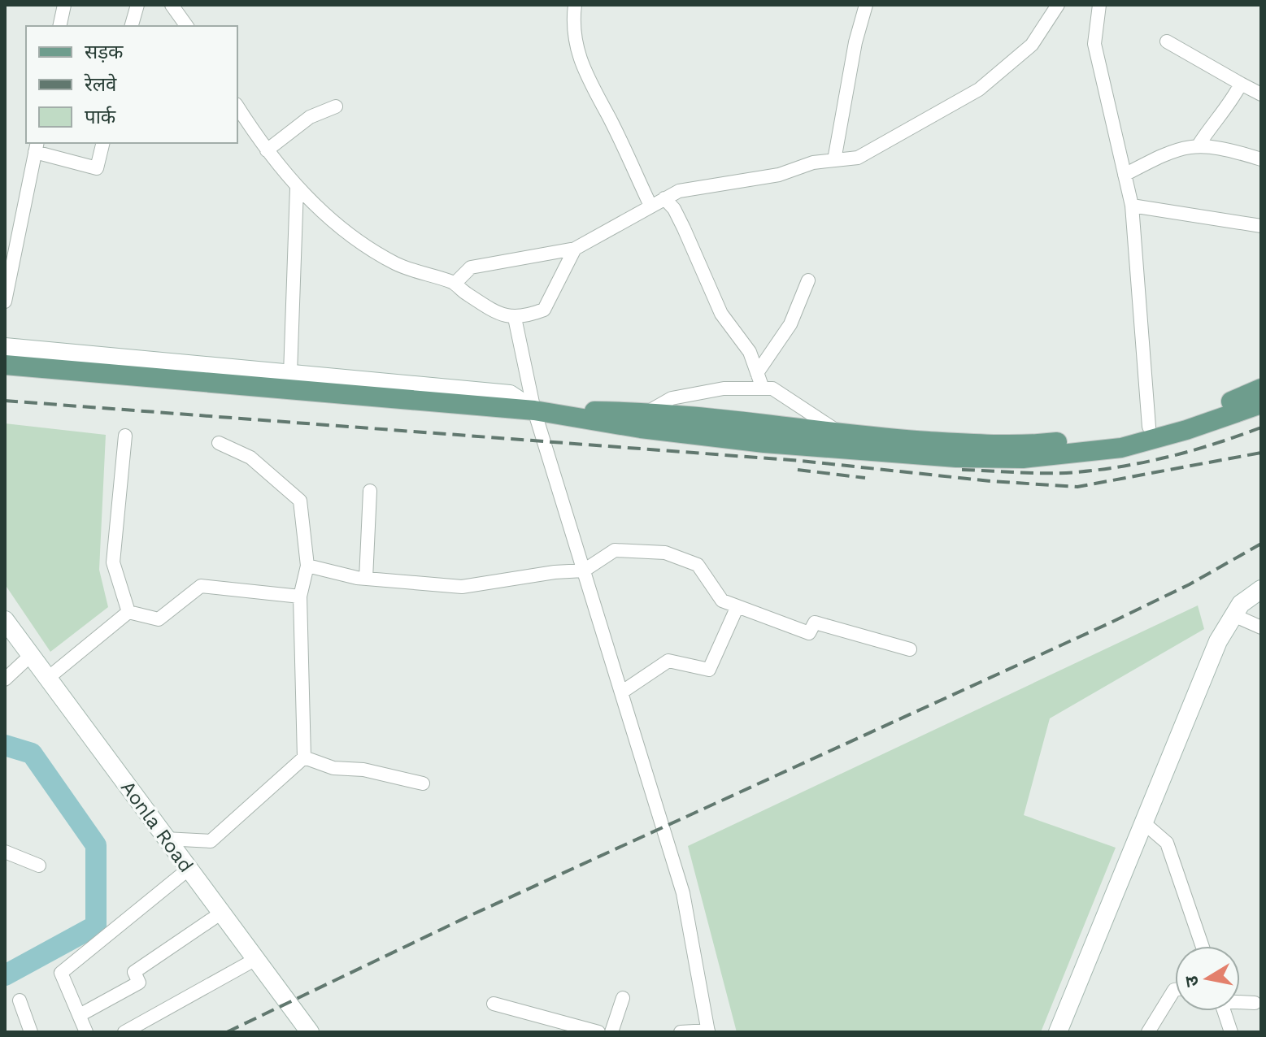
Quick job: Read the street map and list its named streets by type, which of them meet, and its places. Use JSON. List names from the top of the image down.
{
  "streets": {
    "street": ["Aonla Road"]
  },
  "legend": ["सड़क", "रेलवे", "पार्क"],
  "north": "left"
}
